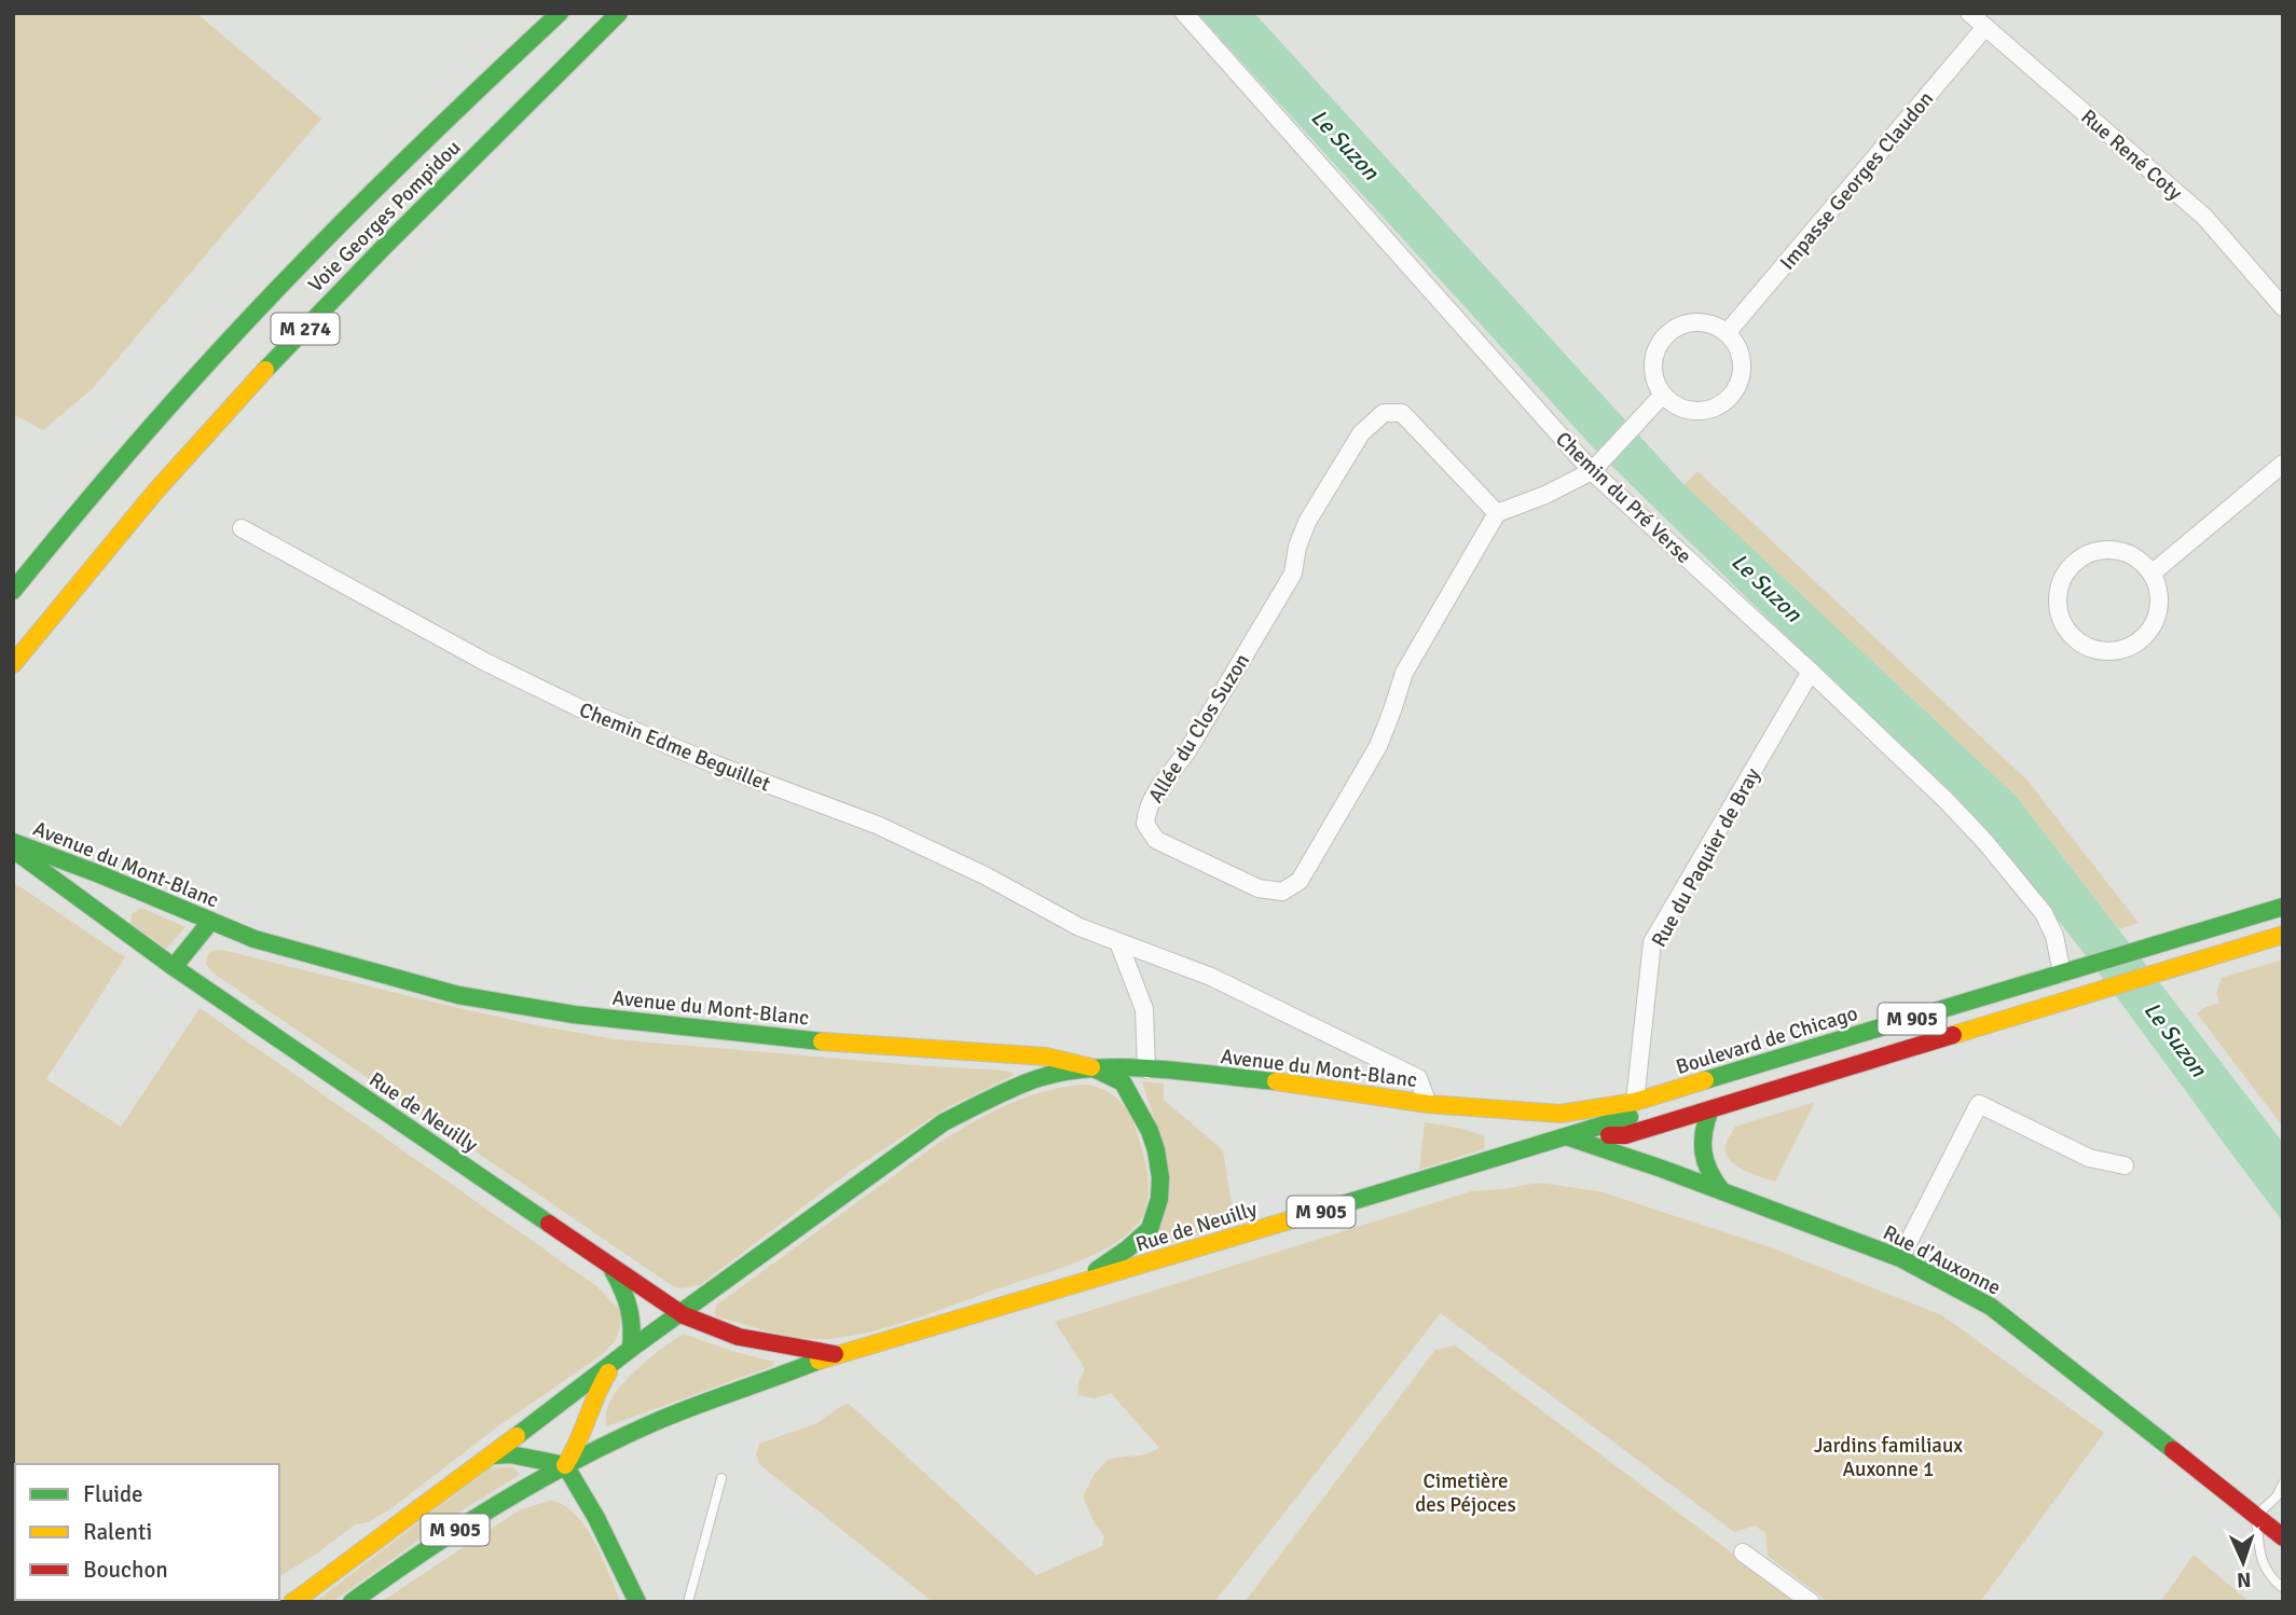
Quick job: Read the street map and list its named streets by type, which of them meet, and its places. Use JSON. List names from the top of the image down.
{
  "streets": {
    "main road": [
      "Voie Georges Pompidou",
      "M 274",
      "Avenue du Mont-Blanc",
      "M 905",
      "Boulevard de Chicago",
      "Rue de Neuilly",
      "Rue d'Auxonne"
    ],
    "street": [
      "Rue René Coty",
      "Impasse Georges Claudon",
      "Chemin du Pré Verse",
      "Allée du Clos Suzon",
      "Chemin Edme Beguillet",
      "Rue du Paquier de Bray"
    ]
  },
  "crossings": [
    ["Rue René Coty", "Impasse Georges Claudon"],
    ["Chemin du Pré Verse", "Rue du Paquier de Bray"],
    ["Chemin du Pré Verse", "Boulevard de Chicago"],
    ["Chemin Edme Beguillet", "Avenue du Mont-Blanc"],
    ["Chemin Edme Beguillet", "M 905"],
    ["Chemin Edme Beguillet", "Boulevard de Chicago"],
    ["Rue du Paquier de Bray", "Boulevard de Chicago"],
    ["Avenue du Mont-Blanc", "M 905"],
    ["Avenue du Mont-Blanc", "Boulevard de Chicago"],
    ["M 905", "Boulevard de Chicago"],
    ["M 905", "Rue de Neuilly"],
    ["M 905", "Rue d'Auxonne"],
    ["Rue de Neuilly", "Rue d'Auxonne"]
  ],
  "water": ["Le Suzon"],
  "parks": ["Jardins familiaux Auxonne 1", "Cimetière des Péjoces"],
  "legend": ["Fluide", "Ralenti", "Bouchon"],
  "north": "bottom"
}
